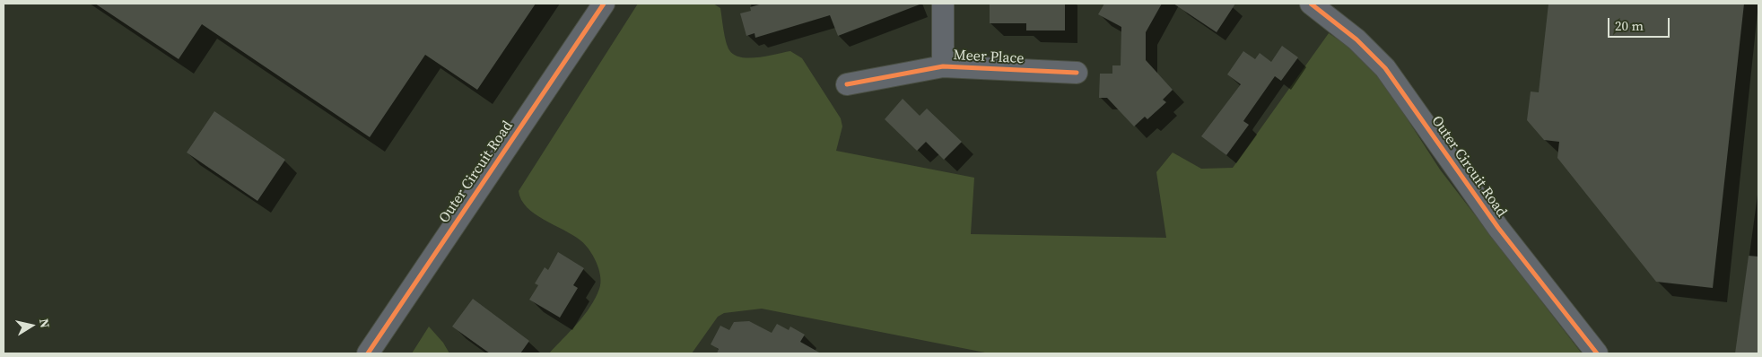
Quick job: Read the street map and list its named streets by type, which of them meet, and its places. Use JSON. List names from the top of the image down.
{
  "streets": {
    "street": ["Meer Place", "Outer Circuit Road"]
  },
  "scale_bar": "20 m",
  "north": "right"
}
